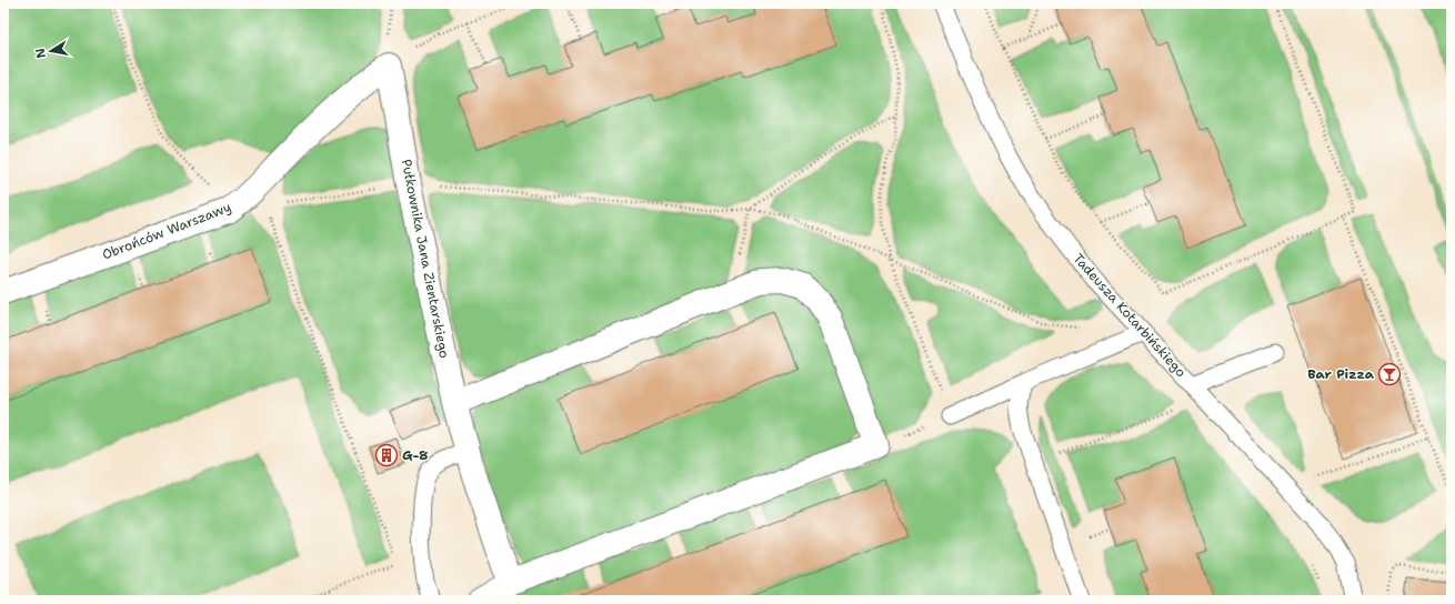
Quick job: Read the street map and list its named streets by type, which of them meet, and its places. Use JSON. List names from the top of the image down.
{
  "streets": {
    "street": ["Obrońców Warszawy", "Pułkownika Jana Zientarskiego"],
    "lane": ["Tadeusza Kotarbińskiego"]
  },
  "crossings": [
    ["Obrońców Warszawy", "Pułkownika Jana Zientarskiego"]
  ],
  "places": {
    "bar": ["Bar Pizza"],
    "building": ["G-8"]
  },
  "north": "left"
}
